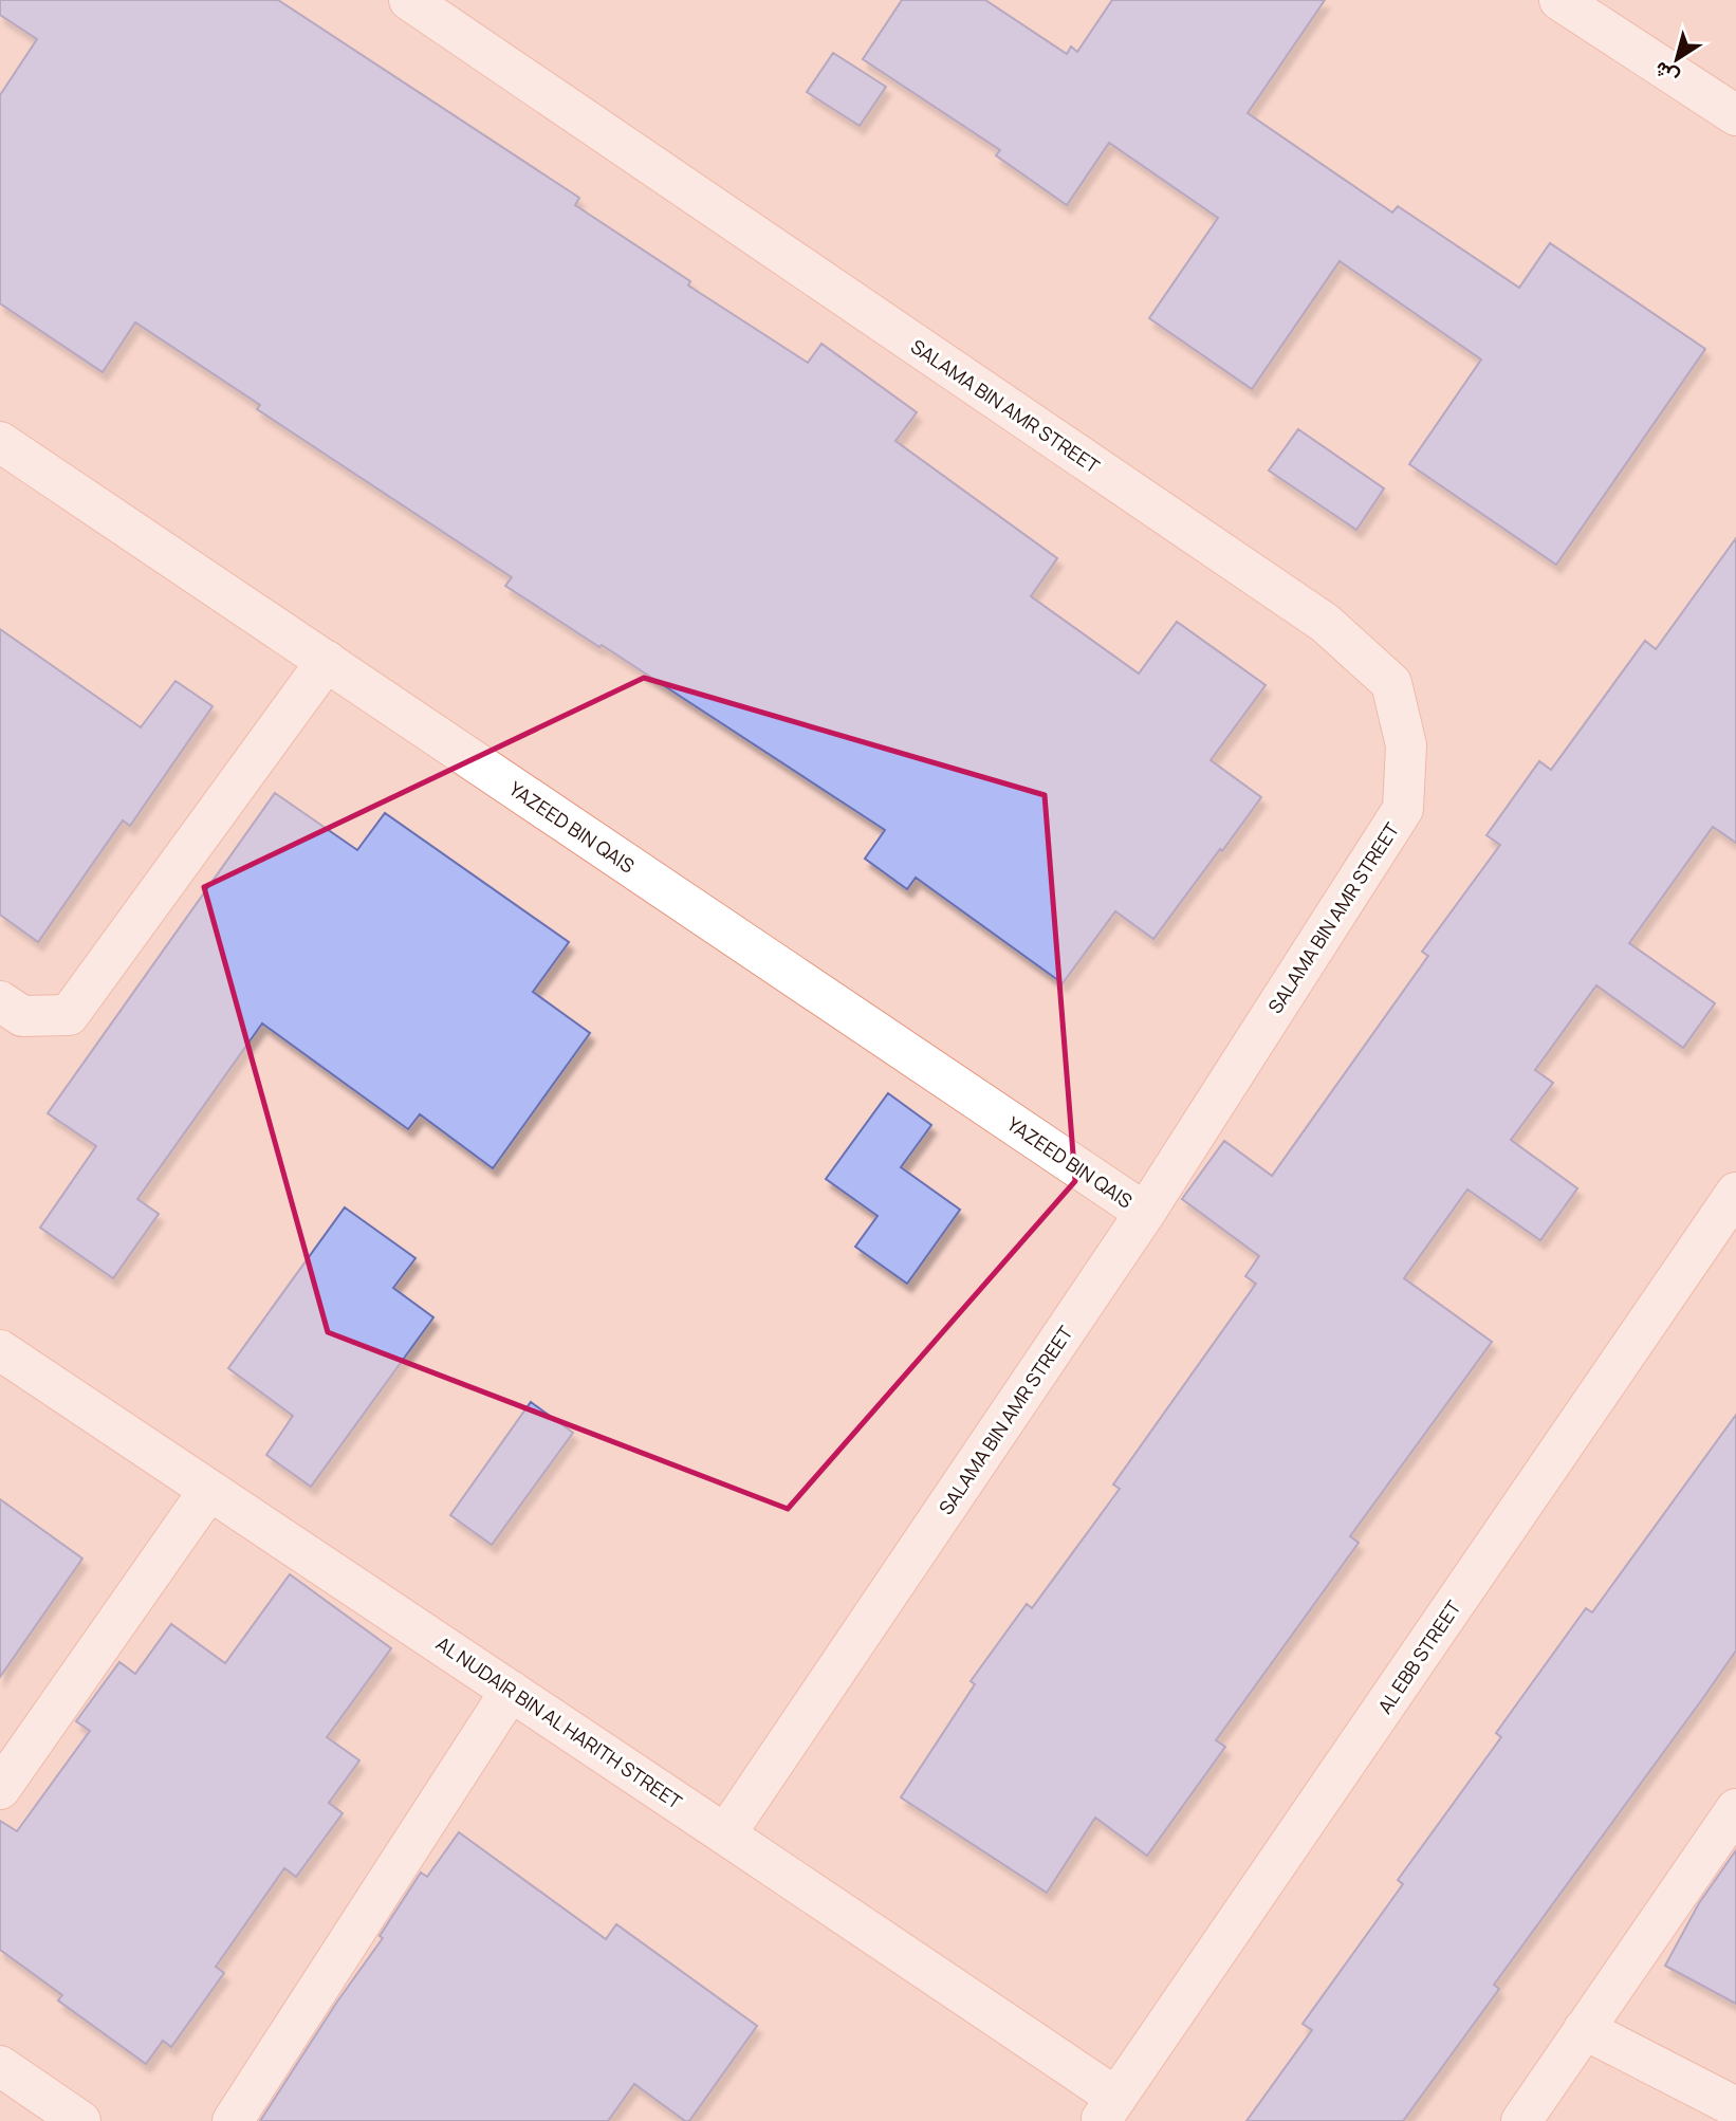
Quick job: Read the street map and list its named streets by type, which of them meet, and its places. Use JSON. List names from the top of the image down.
{
  "streets": {
    "street": [
      "SALAMA BIN AMR STREET",
      "YAZEED BIN QAIS",
      "AL EBB STREET",
      "AL NUDAIR BIN AL HARITH STREET"
    ]
  },
  "crossings": [
    ["SALAMA BIN AMR STREET", "YAZEED BIN QAIS"],
    ["SALAMA BIN AMR STREET", "AL NUDAIR BIN AL HARITH STREET"],
    ["AL EBB STREET", "AL NUDAIR BIN AL HARITH STREET"]
  ],
  "north": "bottom left"
}
